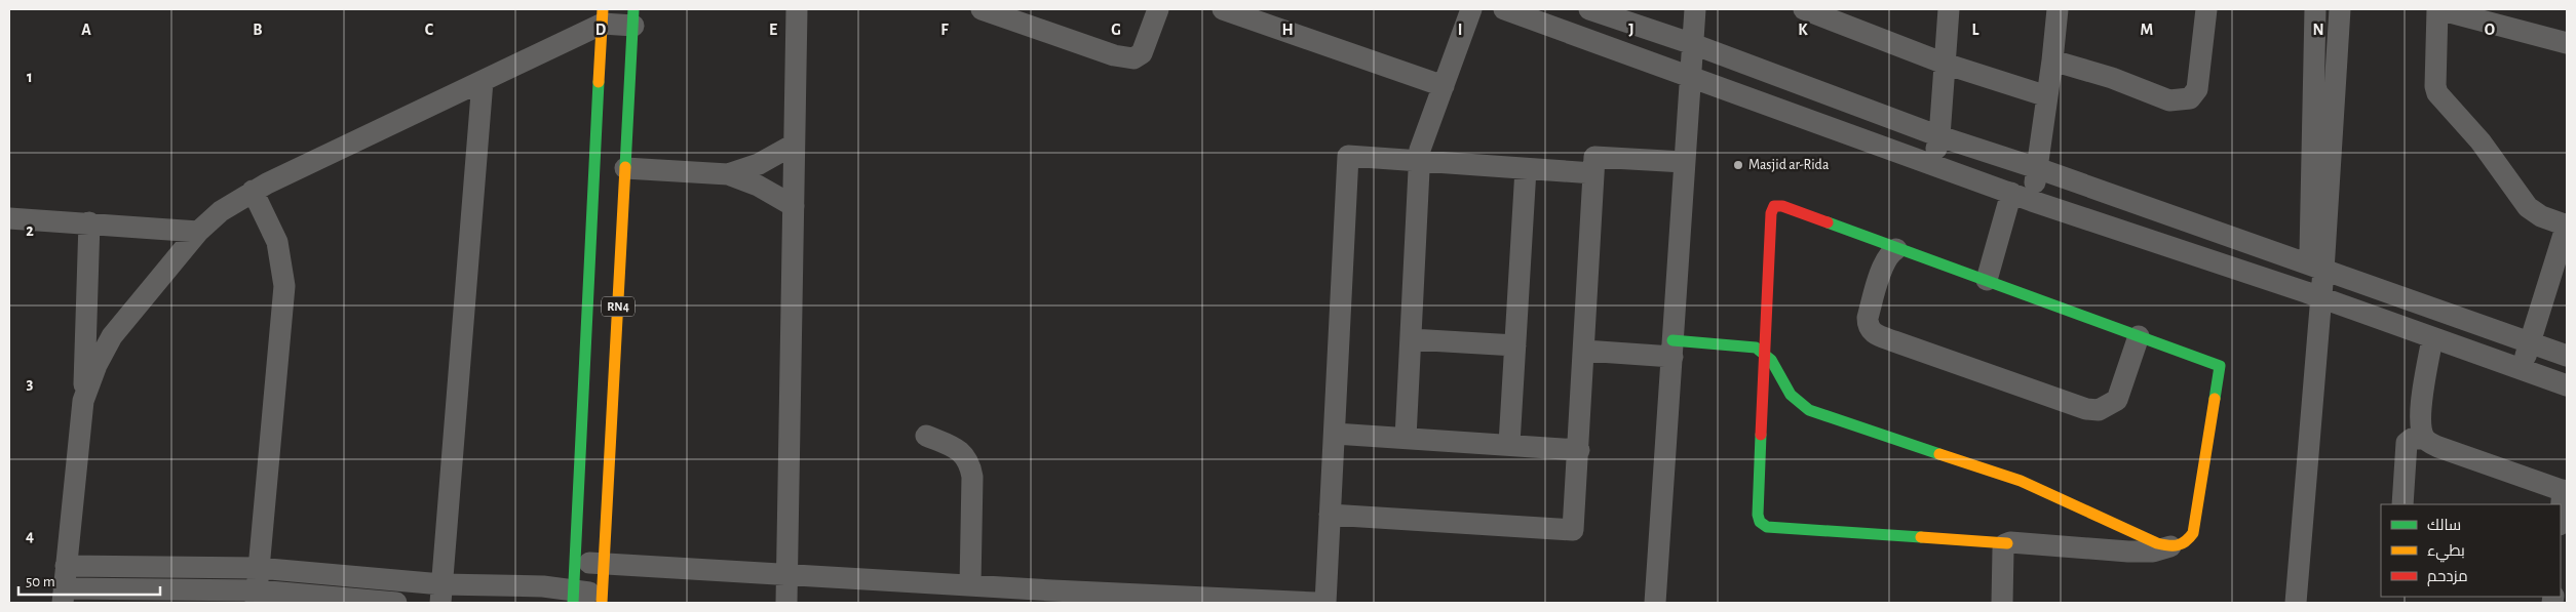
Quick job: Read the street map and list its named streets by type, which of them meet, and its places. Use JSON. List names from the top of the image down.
{
  "streets": {
    "street": ["RN4"]
  },
  "places": ["Masjid ar-Rida"],
  "legend": ["سالك", "بطيء", "مزدحم"],
  "scale_bar": "50 m",
  "grid": {
    "columns": [
      "A",
      "B",
      "C",
      "D",
      "E",
      "F",
      "G",
      "H",
      "I",
      "J",
      "K",
      "L",
      "M",
      "N",
      "O"
    ],
    "rows": [
      "1",
      "2",
      "3",
      "4"
    ]
  }
}
